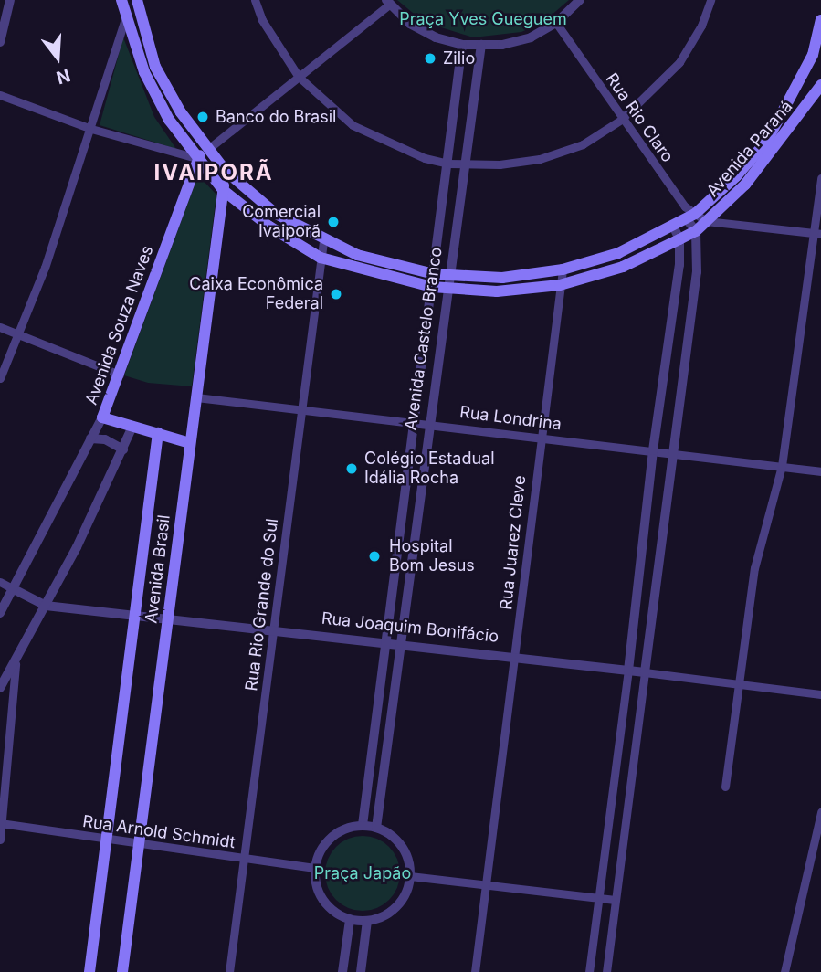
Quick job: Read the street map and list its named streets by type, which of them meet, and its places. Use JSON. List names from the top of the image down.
{
  "streets": {
    "main road": ["Avenida Paraná", "Avenida Souza Naves", "Avenida Brasil"],
    "street": [
      "Rua Rio Claro",
      "Avenida Castelo Branco",
      "Rua Londrina",
      "Rua Juarez Cleve",
      "Rua Rio Grande do Sul",
      "Rua Joaquim Bonifácio",
      "Rua Arnold Schmidt"
    ]
  },
  "crossings": [
    ["Rua Rio Claro", "Avenida Paraná"],
    ["Avenida Paraná", "Avenida Souza Naves"],
    ["Avenida Paraná", "Avenida Castelo Branco"],
    ["Avenida Paraná", "Rua Juarez Cleve"],
    ["Avenida Paraná", "Avenida Brasil"],
    ["Avenida Paraná", "Rua Rio Grande do Sul"],
    ["Avenida Souza Naves", "Rua Joaquim Bonifácio"],
    ["Avenida Castelo Branco", "Rua Londrina"],
    ["Avenida Castelo Branco", "Rua Joaquim Bonifácio"],
    ["Avenida Castelo Branco", "Rua Arnold Schmidt"],
    ["Rua Londrina", "Rua Juarez Cleve"],
    ["Rua Londrina", "Avenida Brasil"],
    ["Rua Londrina", "Rua Rio Grande do Sul"],
    ["Rua Juarez Cleve", "Rua Joaquim Bonifácio"],
    ["Avenida Brasil", "Rua Joaquim Bonifácio"],
    ["Avenida Brasil", "Rua Arnold Schmidt"],
    ["Rua Rio Grande do Sul", "Rua Joaquim Bonifácio"],
    ["Rua Rio Grande do Sul", "Rua Arnold Schmidt"]
  ],
  "districts": ["IVAIPORÃ"],
  "parks": ["Praça Yves Gueguem", "Praça Japão"],
  "places": [
    "Zilio",
    "Banco do Brasil",
    "Comercial Ivaiporã",
    "Caixa Econômica Federal",
    "Colégio Estadual Idália Rocha",
    "Hospital Bom Jesus"
  ],
  "north": "bottom"
}
